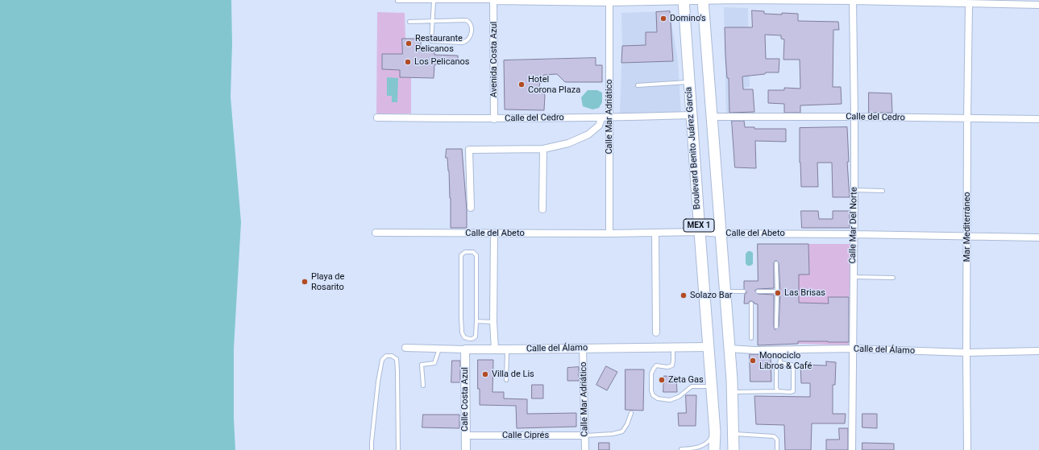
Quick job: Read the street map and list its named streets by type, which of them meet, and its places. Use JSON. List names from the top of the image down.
{
  "streets": {
    "main road": ["Boulevard Benito Juárez García", "MEX 1"],
    "street": [
      "Avenida Costa Azul",
      "Calle Mar Adriático",
      "Calle del Cedro",
      "Calle Mar Del Norte",
      "Mar Mediterráneo",
      "Calle del Abeto",
      "Calle del Álamo",
      "Calle Costa Azul",
      "Calle Ciprés"
    ]
  },
  "crossings": [
    ["Avenida Costa Azul", "Calle del Cedro"],
    ["Calle Mar Adriático", "Calle del Cedro"],
    ["Calle Mar Adriático", "Calle del Abeto"],
    ["Calle Mar Adriático", "Calle del Álamo"],
    ["Calle Mar Adriático", "Calle Ciprés"],
    ["Calle del Cedro", "Boulevard Benito Juárez García"],
    ["Calle del Cedro", "MEX 1"],
    ["Calle del Cedro", "Calle Mar Del Norte"],
    ["Calle del Cedro", "Mar Mediterráneo"],
    ["Boulevard Benito Juárez García", "Calle del Abeto"],
    ["Boulevard Benito Juárez García", "Calle del Álamo"],
    ["MEX 1", "Calle del Abeto"],
    ["MEX 1", "Calle del Álamo"],
    ["Calle Mar Del Norte", "Calle del Abeto"],
    ["Calle Mar Del Norte", "Calle del Álamo"],
    ["Mar Mediterráneo", "Calle del Abeto"],
    ["Mar Mediterráneo", "Calle del Álamo"],
    ["Calle del Álamo", "Calle Costa Azul"],
    ["Calle Costa Azul", "Calle Ciprés"]
  ],
  "places": [
    "Domino's",
    "Restaurante Pelicanos",
    "Los Pelicanos",
    "Hotel Corona Plaza",
    "Playa de Rosarito",
    "Las Brisas",
    "Solazo Bar",
    "Monociclo Libros & Café",
    "Villa de Lis",
    "Zeta Gas"
  ]
}
